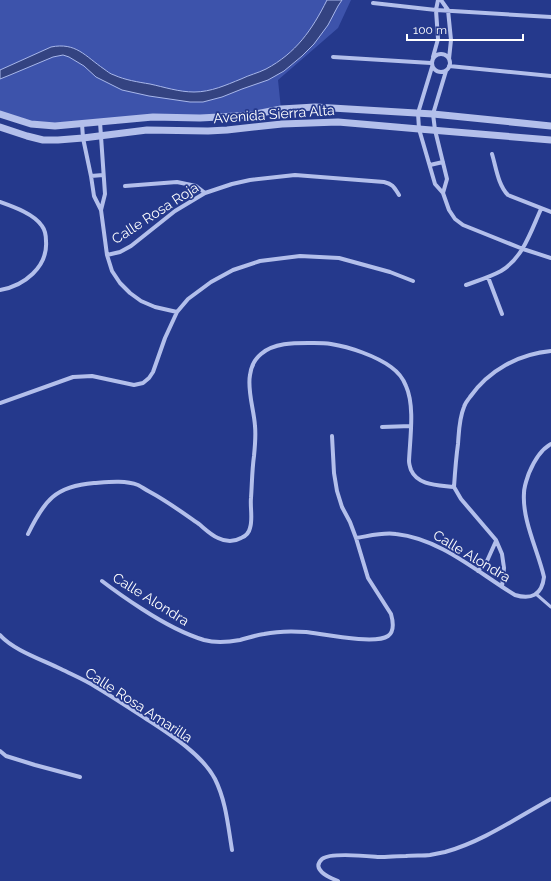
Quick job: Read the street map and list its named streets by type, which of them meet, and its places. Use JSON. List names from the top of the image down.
{
  "streets": {
    "street": [
      "Avenida Sierra Alta",
      "Calle Rosa Roja",
      "Calle Alondra",
      "Calle Rosa Amarilla"
    ]
  },
  "scale_bar": "100 m"
}
